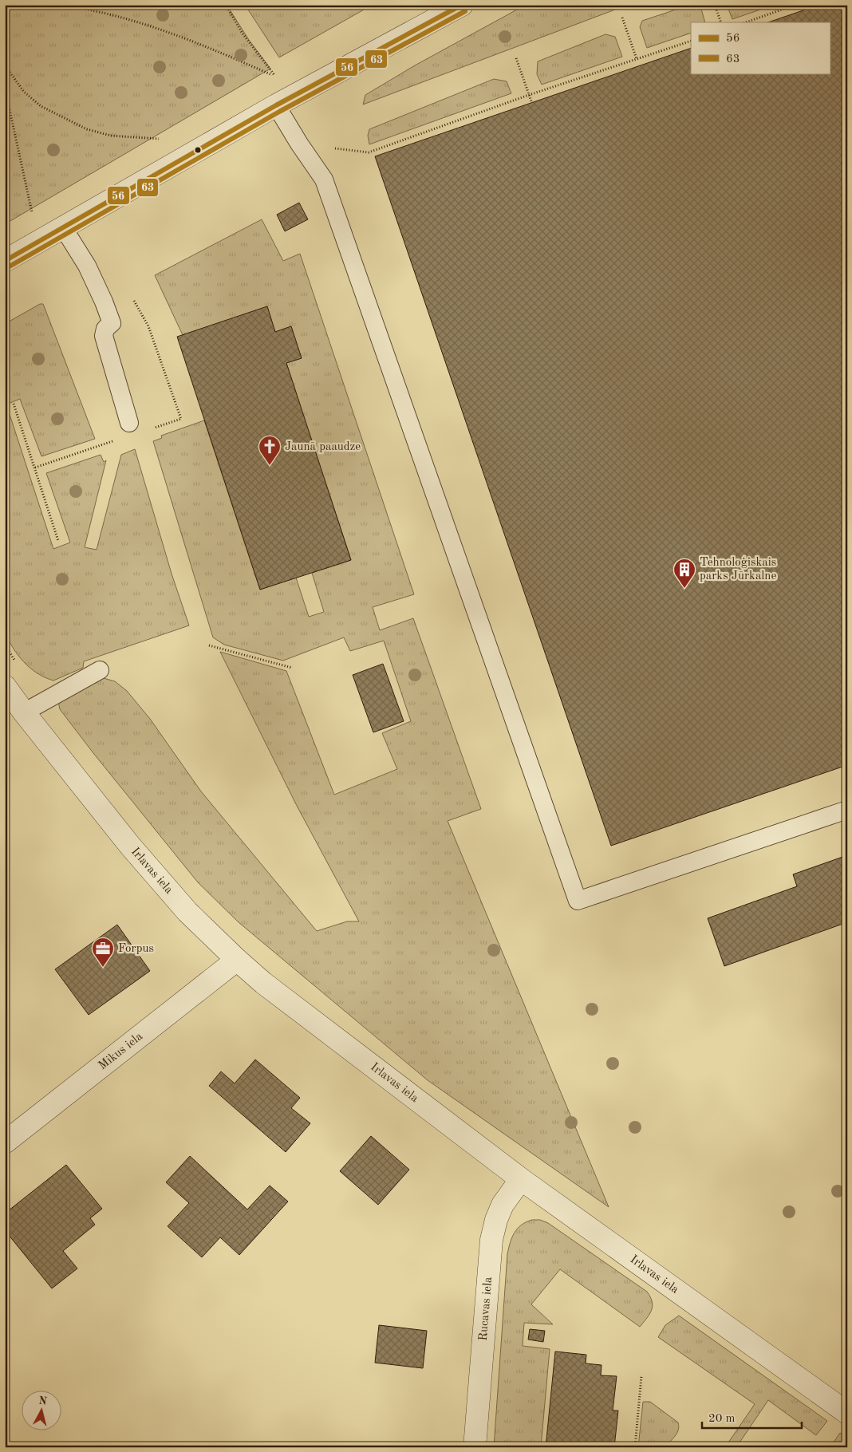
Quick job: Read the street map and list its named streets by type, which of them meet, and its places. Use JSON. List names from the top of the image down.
{
  "streets": {
    "street": ["Irlavas iela", "Mikus iela", "Rucavas iela"]
  },
  "crossings": [
    ["Irlavas iela", "Mikus iela"],
    ["Irlavas iela", "Rucavas iela"]
  ],
  "places": {
    "church": ["Jaunā paaudze"],
    "building": ["Tehnoloģiskais parks Jūrkalne"],
    "office": ["Forpus"]
  },
  "lines": ["transit line 56", "transit line 63"],
  "legend": ["56", "63"],
  "scale_bar": "20 m",
  "north": "top"
}
